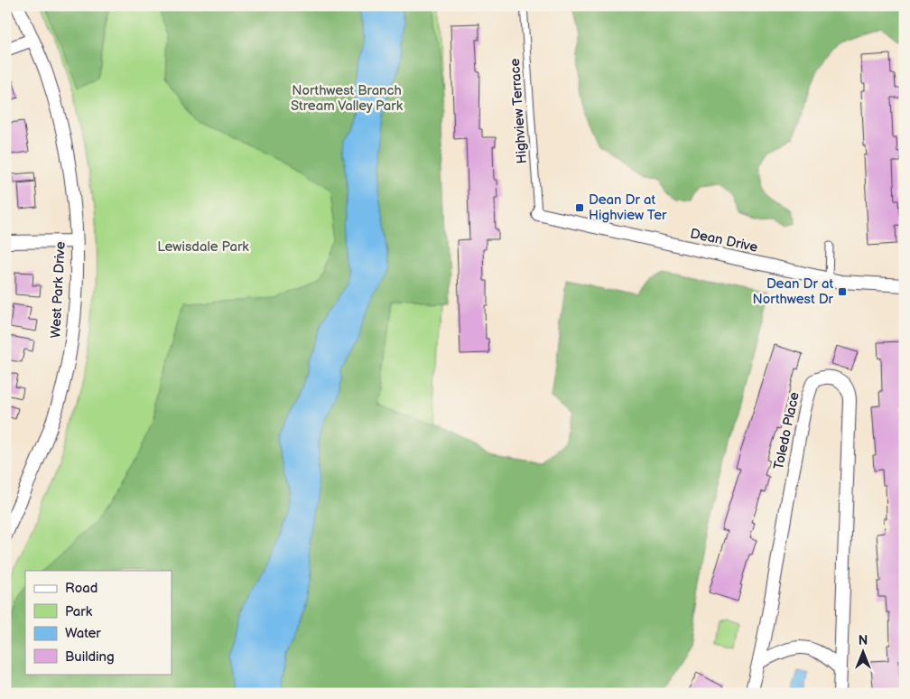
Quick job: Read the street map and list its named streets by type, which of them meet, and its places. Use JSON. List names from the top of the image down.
{
  "streets": {
    "street": ["Dean Drive", "West Park Drive", "Toledo Place"],
    "lane": ["Highview Terrace"]
  },
  "crossings": [
    ["Highview Terrace", "Dean Drive"]
  ],
  "parks": ["Northwest Branch Stream Valley Park", "Lewisdale Park"],
  "places": {
    "transit": ["Dean Dr at Highview Ter", "Dean Dr at Northwest Dr"]
  },
  "legend": [
    "Road",
    "Park",
    "Water",
    "Building"
  ],
  "north": "top"
}
